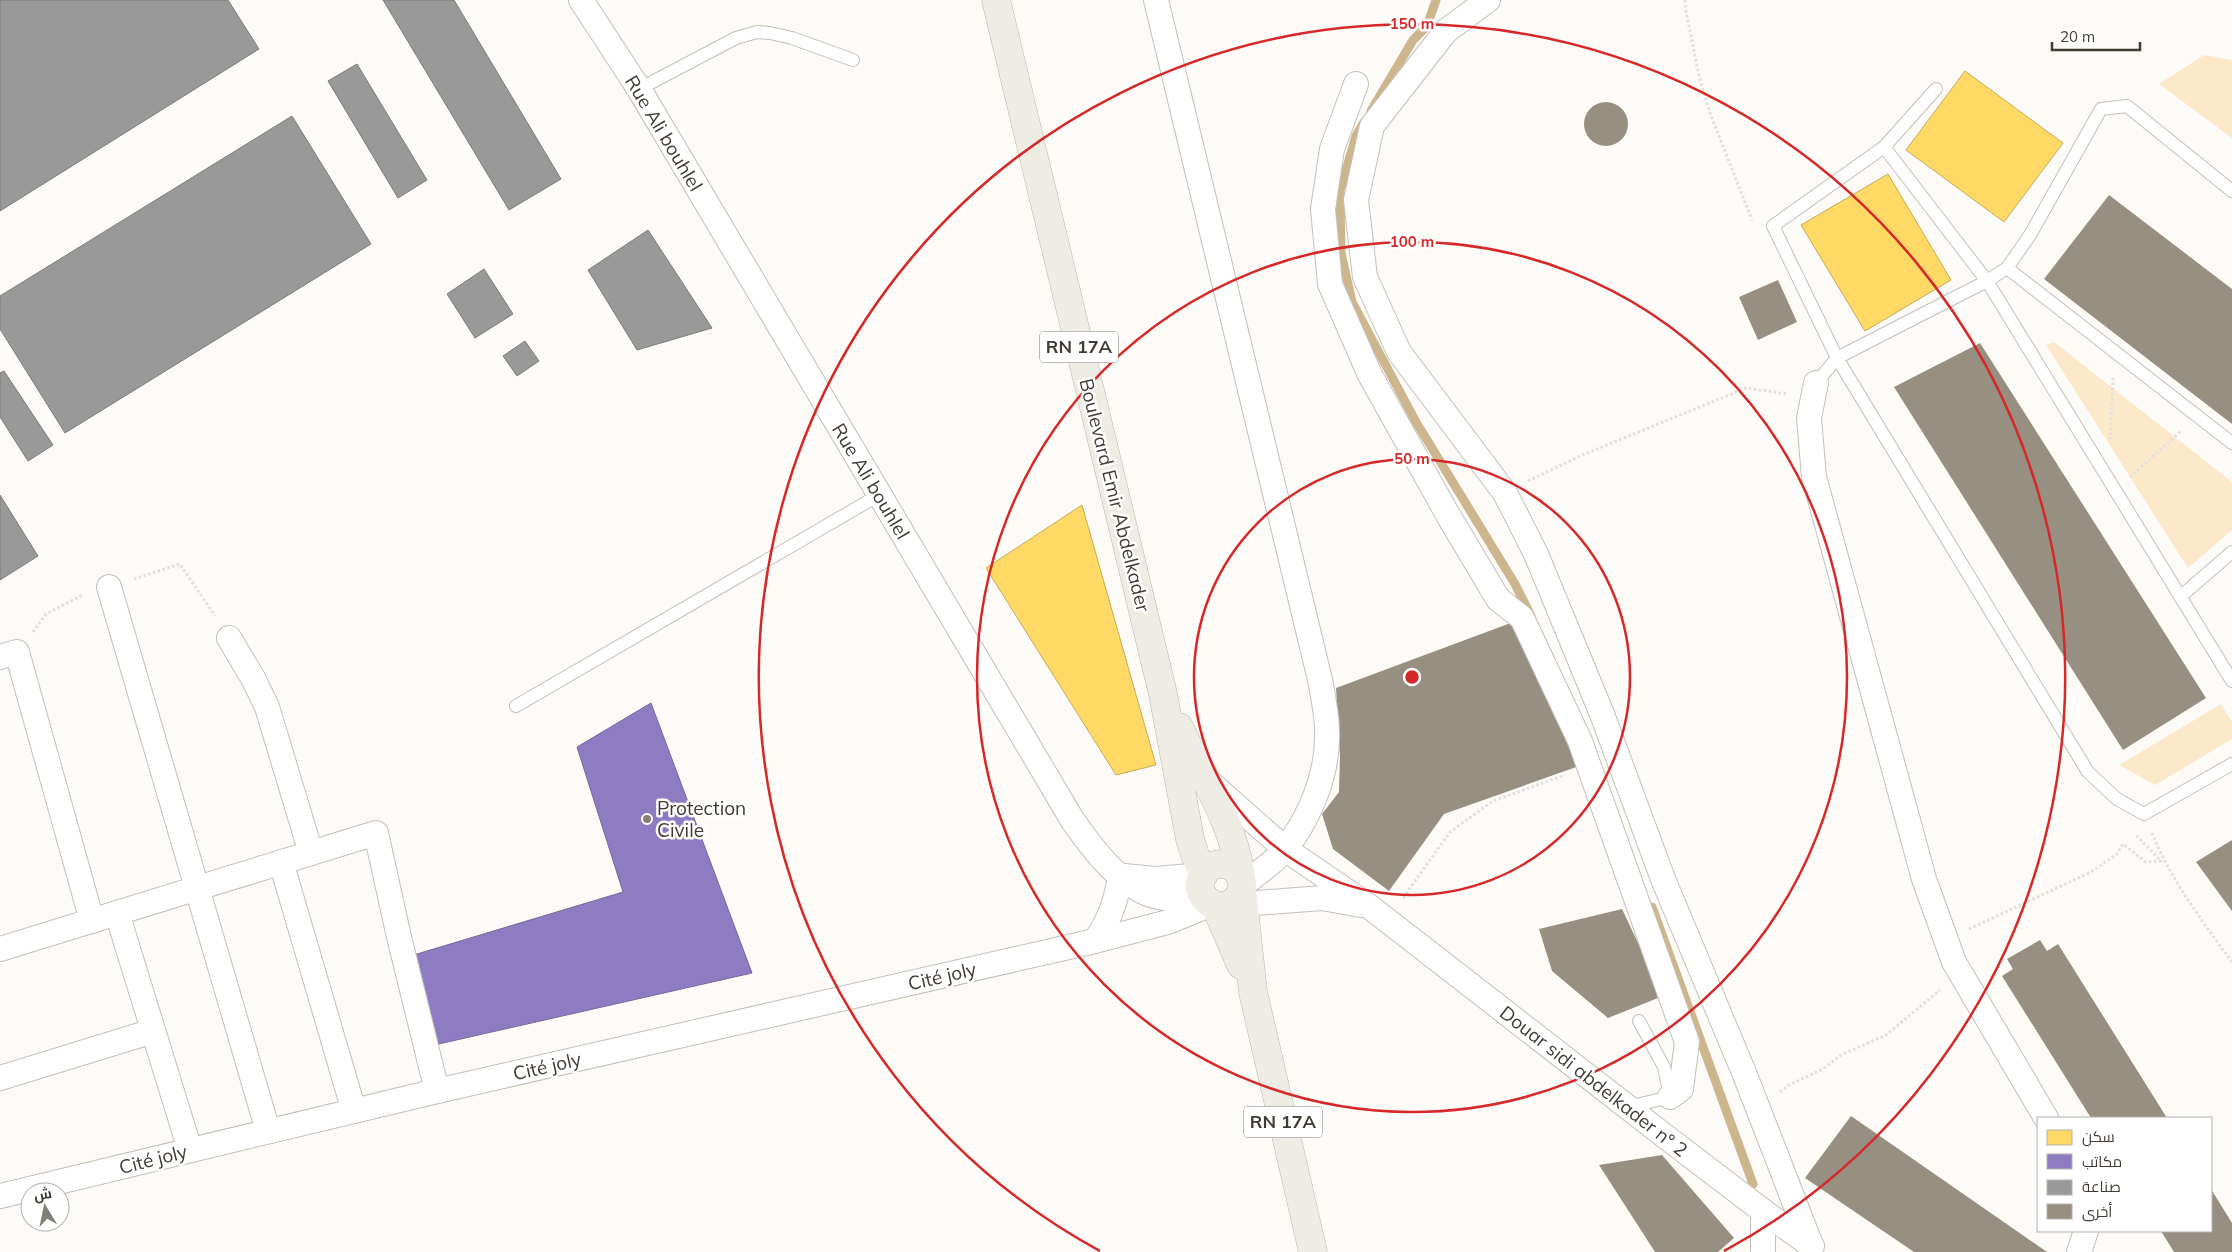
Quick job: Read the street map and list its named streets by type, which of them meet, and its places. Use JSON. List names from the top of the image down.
{
  "streets": {
    "main road": ["RN 17A", "Boulevard Emir Abdelkader"],
    "street": ["Rue Ali bouhlel", "Cité joly", "Douar sidi abdelkader n° 2"]
  },
  "crossings": [
    ["Rue Ali bouhlel", "Douar sidi abdelkader n° 2"],
    ["RN 17A", "Boulevard Emir Abdelkader"],
    ["RN 17A", "Cité joly"],
    ["RN 17A", "Douar sidi abdelkader n° 2"],
    ["Boulevard Emir Abdelkader", "Cité joly"],
    ["Boulevard Emir Abdelkader", "Douar sidi abdelkader n° 2"],
    ["Cité joly", "Douar sidi abdelkader n° 2"]
  ],
  "places": ["Protection Civile"],
  "legend": [
    "سكن",
    "مكاتب",
    "صناعة",
    "أخرى"
  ],
  "scale_bar": "20 m",
  "north": "top",
  "rings": ["150 m", "100 m", "50 m"]
}
